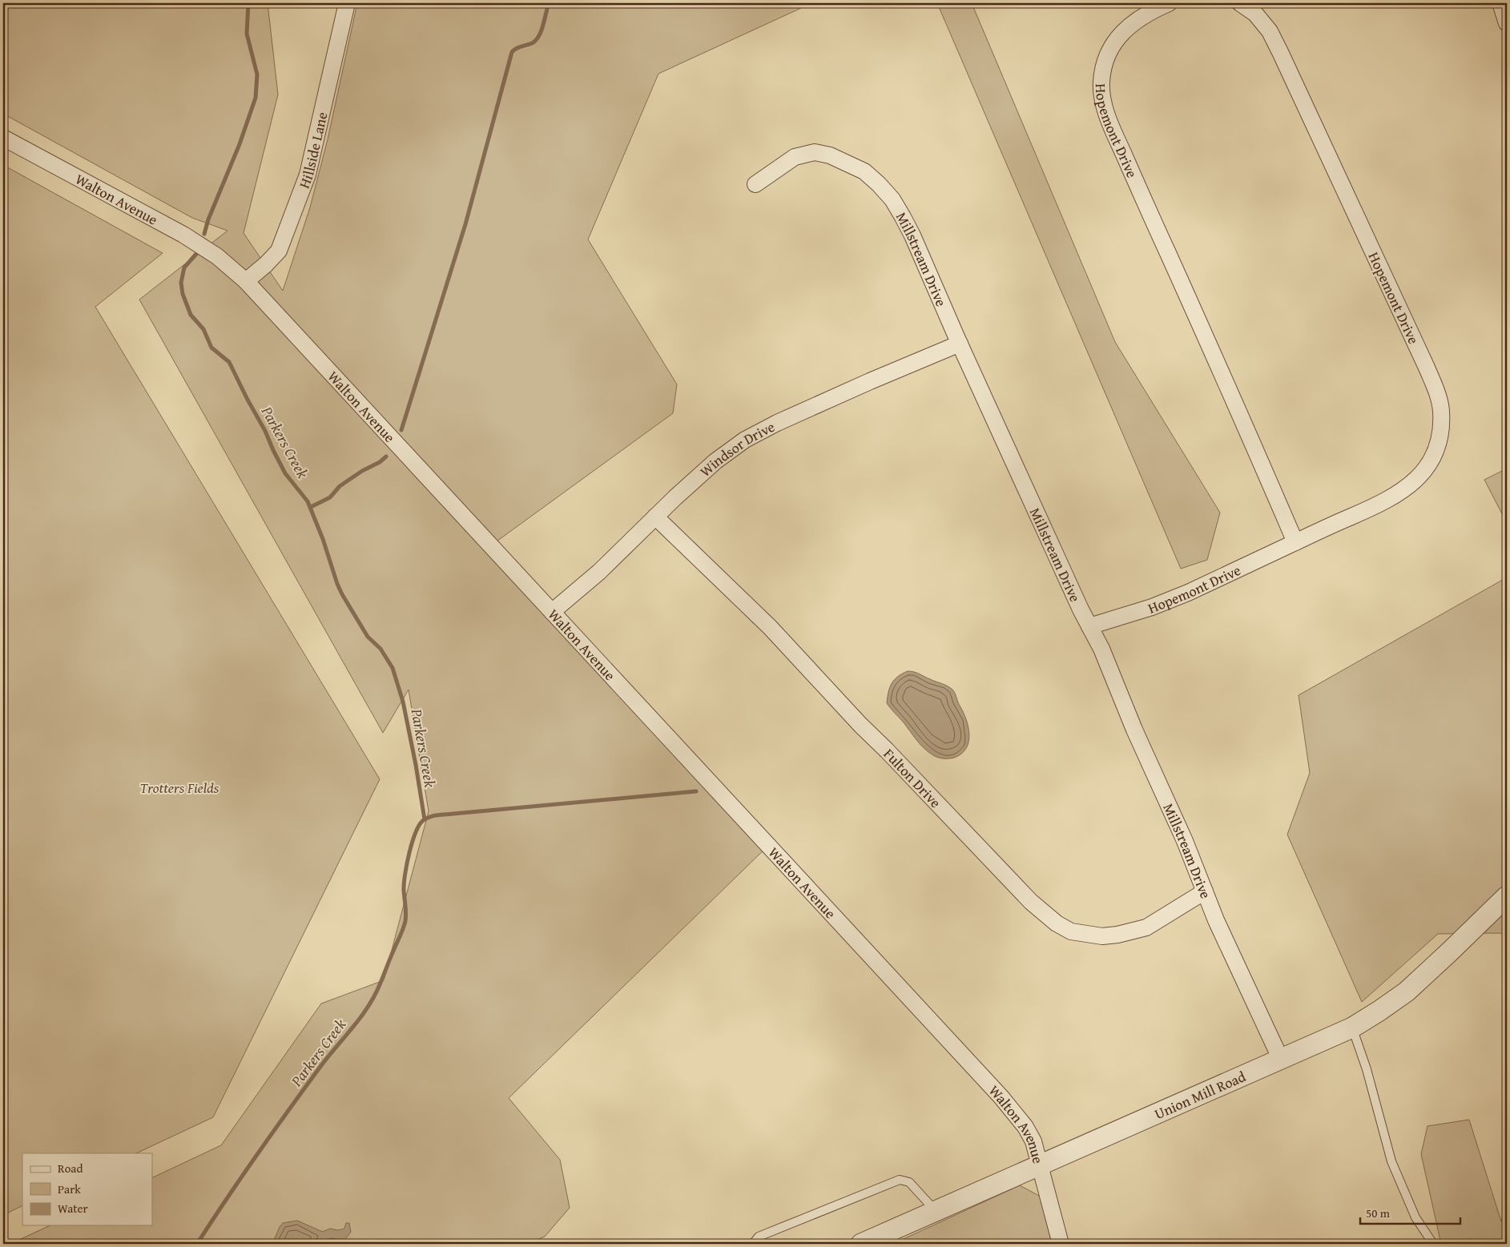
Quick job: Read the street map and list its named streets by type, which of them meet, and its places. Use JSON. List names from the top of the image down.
{
  "streets": {
    "street": [
      "Hopemont Drive",
      "Hillside Lane",
      "Walton Avenue",
      "Millstream Drive",
      "Windsor Drive",
      "Fulton Drive",
      "Union Mill Road"
    ]
  },
  "crossings": [
    ["Hopemont Drive", "Millstream Drive"],
    ["Hillside Lane", "Walton Avenue"],
    ["Walton Avenue", "Windsor Drive"],
    ["Walton Avenue", "Union Mill Road"],
    ["Millstream Drive", "Windsor Drive"],
    ["Millstream Drive", "Fulton Drive"],
    ["Millstream Drive", "Union Mill Road"],
    ["Windsor Drive", "Fulton Drive"]
  ],
  "water": ["Parkers Creek"],
  "parks": ["Trotters Fields"],
  "legend": ["Road", "Park", "Water"],
  "scale_bar": "50 m"
}
